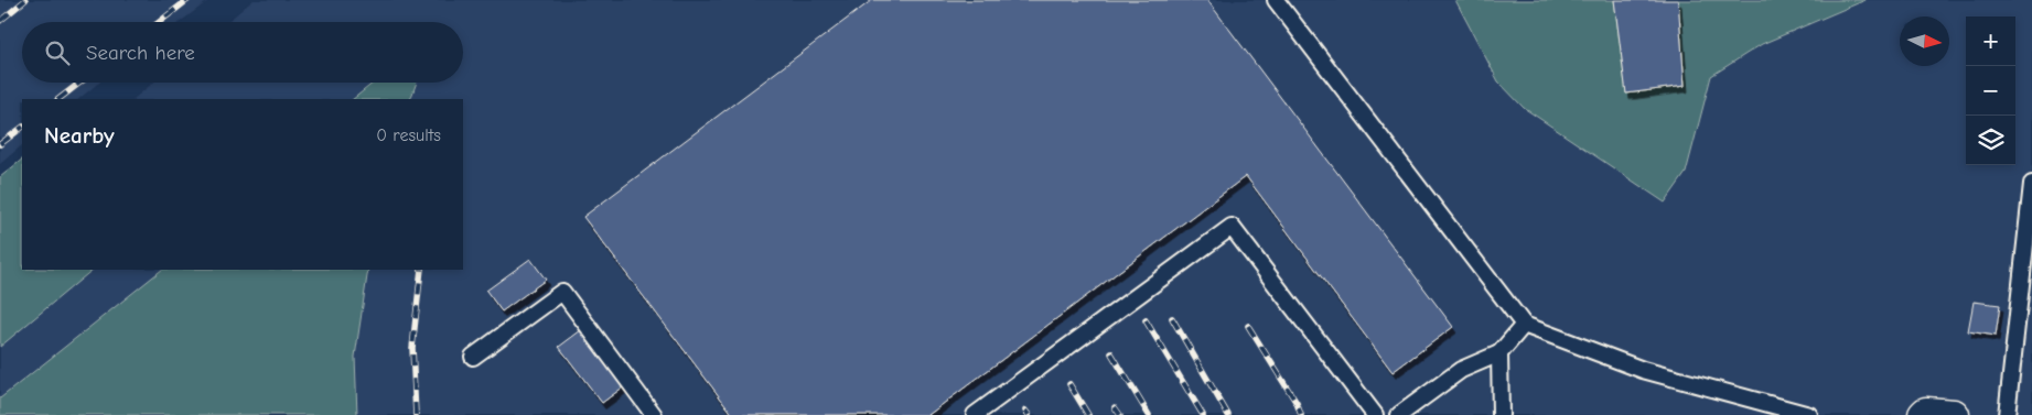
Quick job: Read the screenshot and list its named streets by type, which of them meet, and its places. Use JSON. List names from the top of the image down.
{
  "north": "right",
  "page": {
    "map_buttons": ["+", "−"],
    "search": "Search here",
    "heading": ["Nearby", "0 results"]
  }
}
